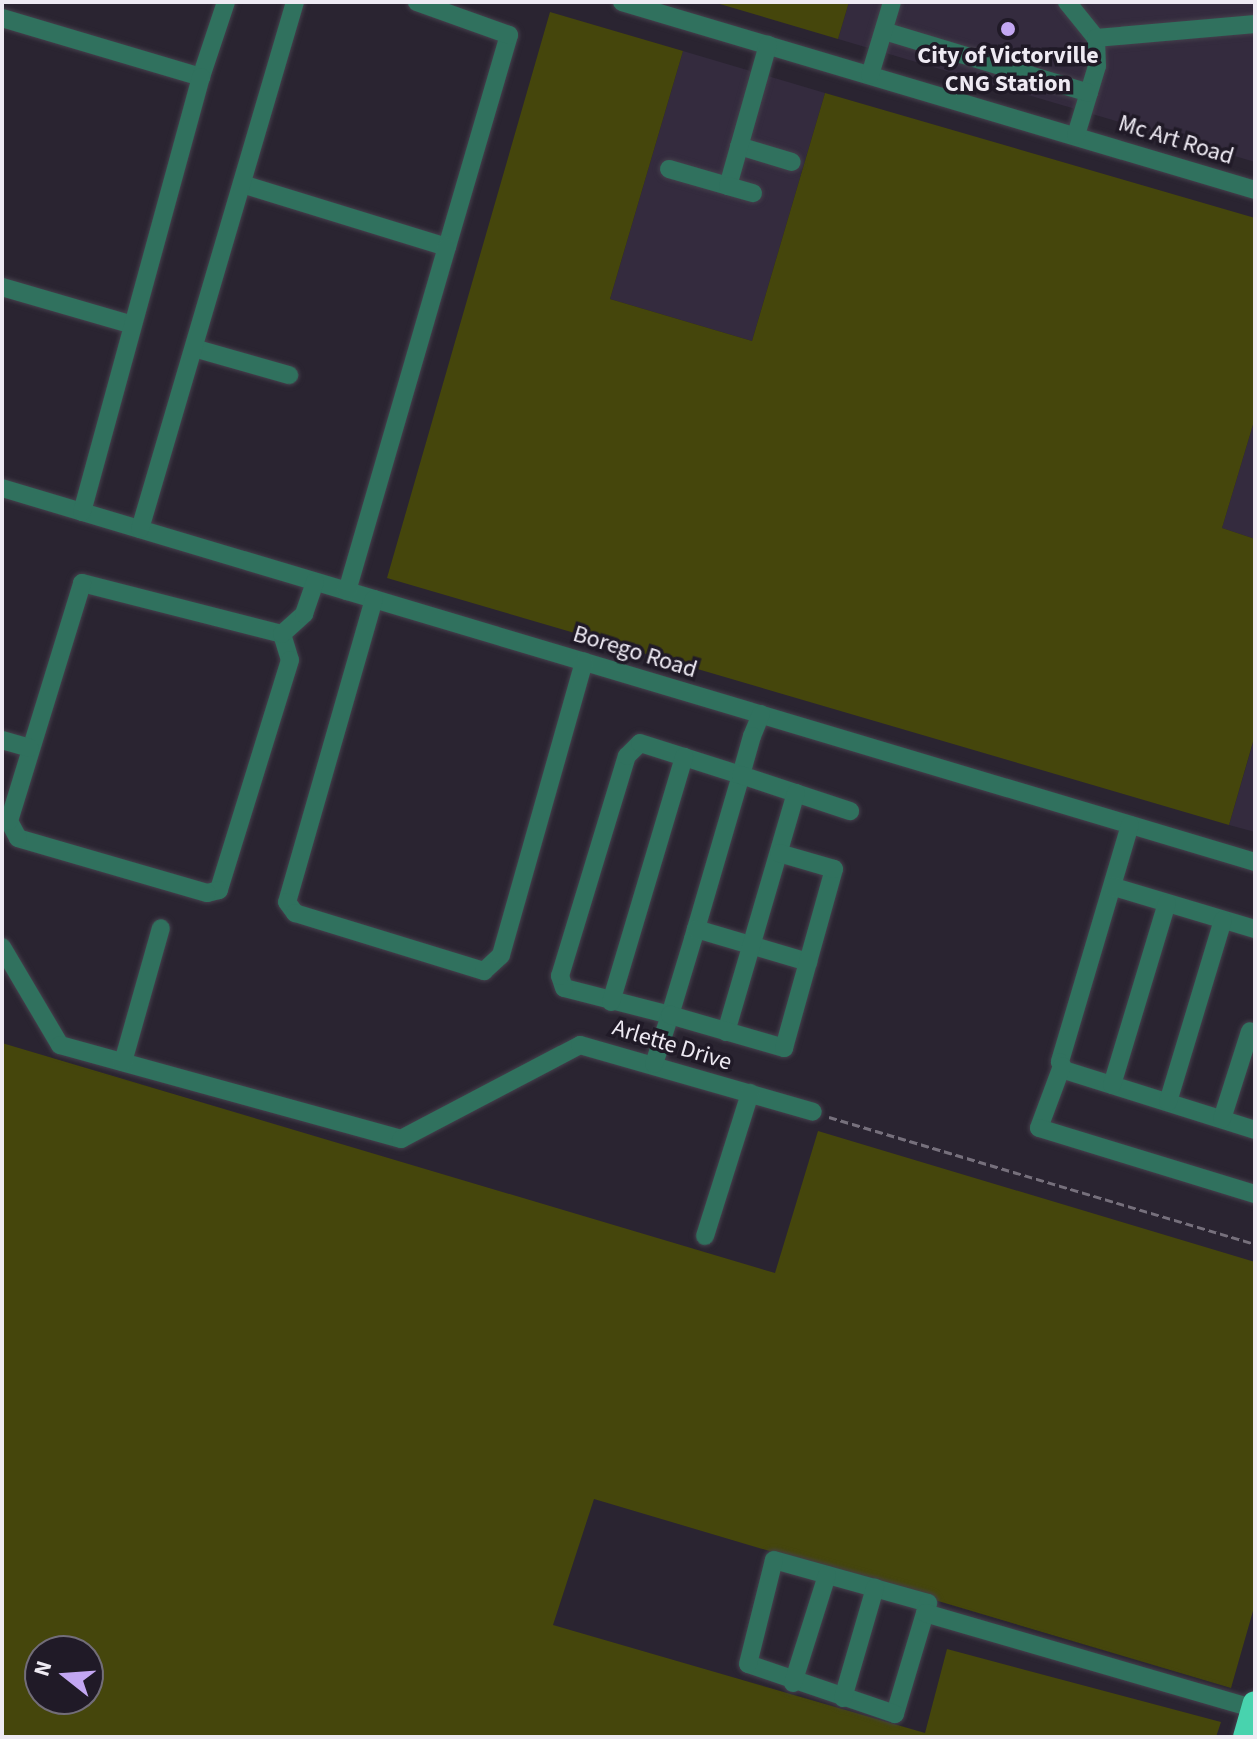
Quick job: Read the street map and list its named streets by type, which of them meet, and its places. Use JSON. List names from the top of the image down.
{
  "streets": {
    "street": ["Mc Art Road", "Borego Road", "Arlette Drive"]
  },
  "places": ["City of Victorville CNG Station"],
  "north": "left"
}
